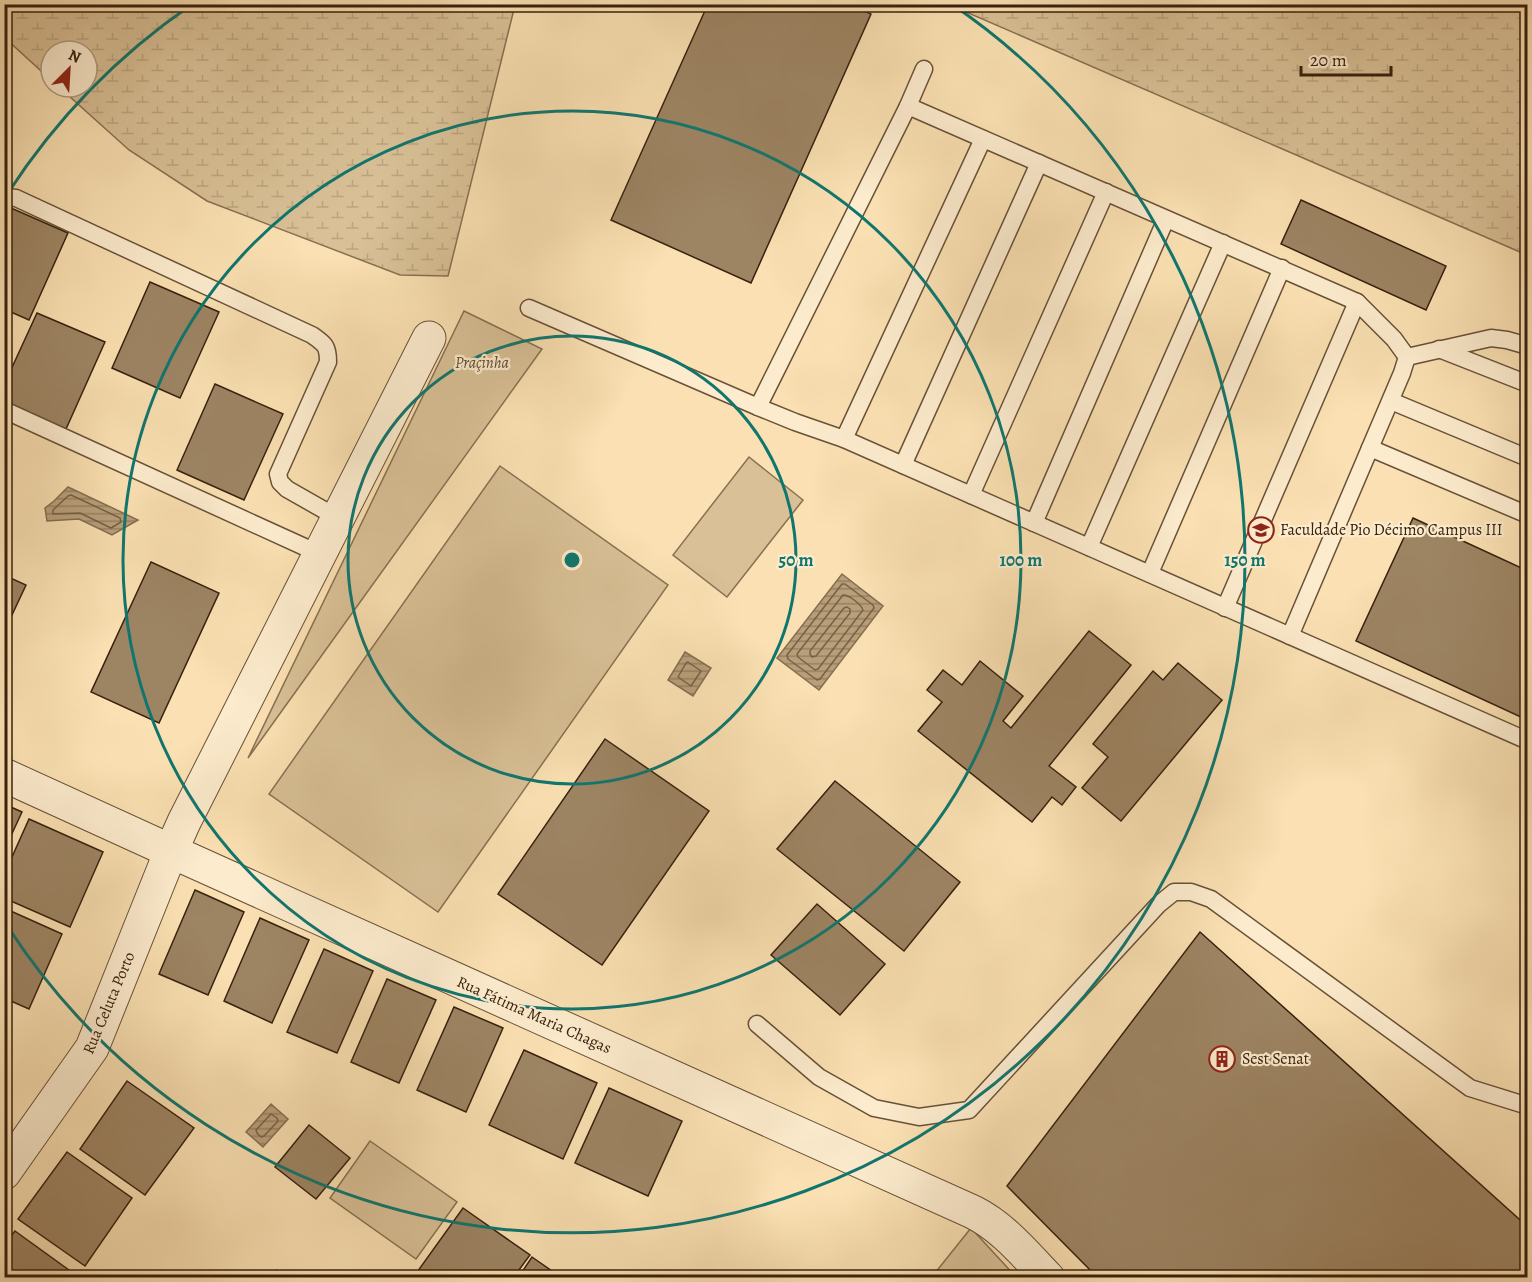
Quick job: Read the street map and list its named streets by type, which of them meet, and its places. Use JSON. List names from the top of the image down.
{
  "streets": {
    "street": ["Rua Celuta Porto", "Rua Fátima Maria Chagas"]
  },
  "crossings": [
    ["Rua Celuta Porto", "Rua Fátima Maria Chagas"]
  ],
  "parks": ["Praçinha"],
  "places": {
    "school or university": ["Faculdade Pio Décimo Campus III"],
    "building": ["Sest Senat"]
  },
  "scale_bar": "20 m",
  "north": "top right",
  "rings": ["50 m", "100 m", "150 m"]
}
